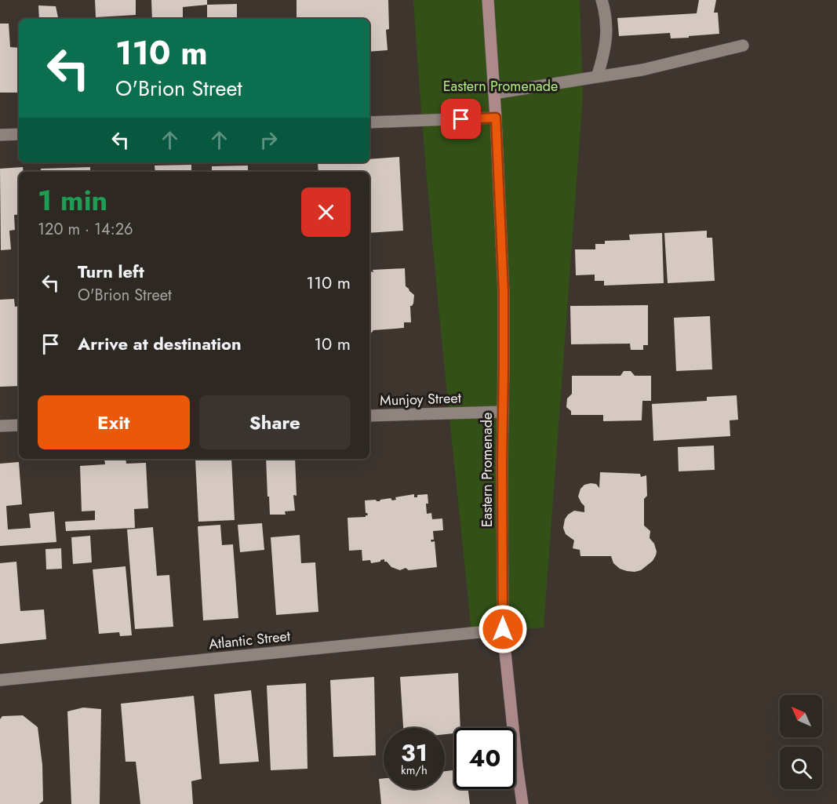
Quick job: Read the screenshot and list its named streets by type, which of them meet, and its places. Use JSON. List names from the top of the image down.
{
  "streets": {
    "street": ["Munjoy Street", "Eastern Promenade", "Atlantic Street"]
  },
  "crossings": [
    ["Munjoy Street", "Eastern Promenade"],
    ["Eastern Promenade", "Atlantic Street"]
  ],
  "parks": ["Eastern Promenade"],
  "north": "top left",
  "page": {
    "turn": ["110 m", "O'Brion Street"],
    "heading": ["1 min", "120 m · 14:26"],
    "list": [
      {
        "name": "Turn left",
        "note": "O'Brion Street",
        "value": "110 m"
      },
      {
        "name": "Arrive at destination",
        "value": "10 m"
      }
    ],
    "buttons": ["Exit", "Share"],
    "speed": "31 km/h",
    "limit": "40"
  }
}
